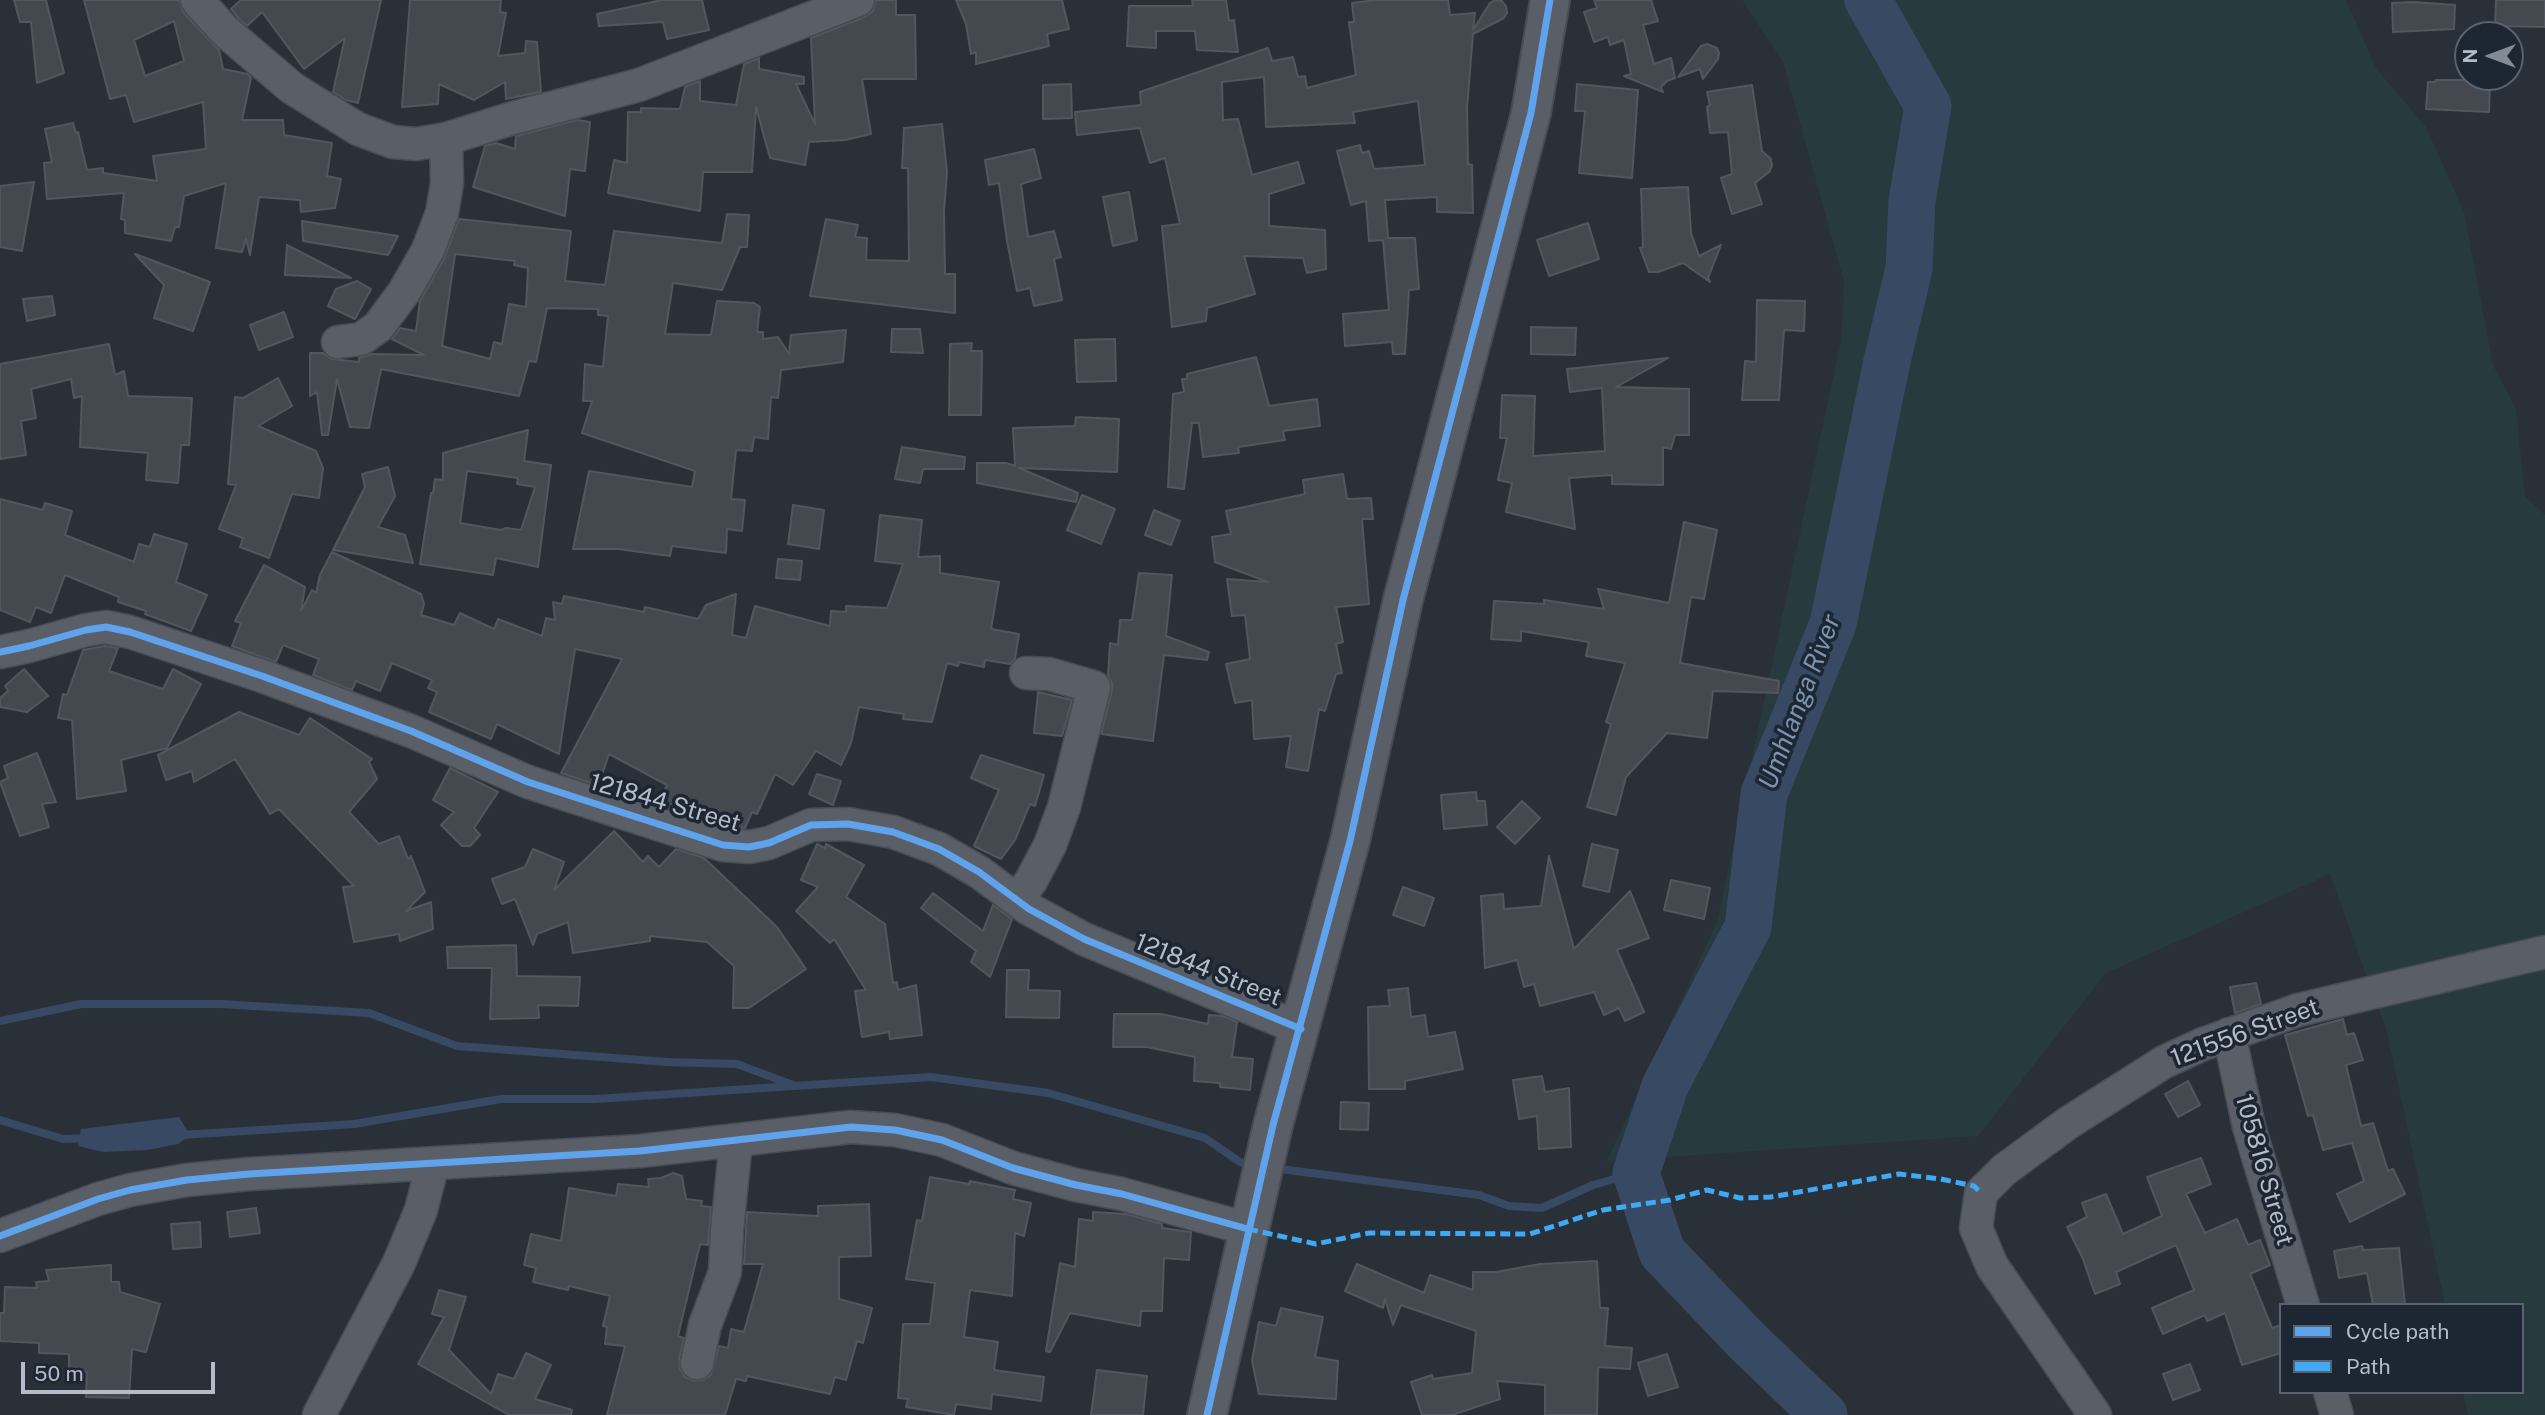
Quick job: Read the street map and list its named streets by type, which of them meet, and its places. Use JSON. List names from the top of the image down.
{
  "streets": {
    "street": ["121844 Street", "121556 Street", "105816 Street"]
  },
  "crossings": [
    ["121556 Street", "105816 Street"]
  ],
  "water": ["Umhlanga River"],
  "legend": ["Cycle path", "Path"],
  "scale_bar": "50 m",
  "north": "left"
}
